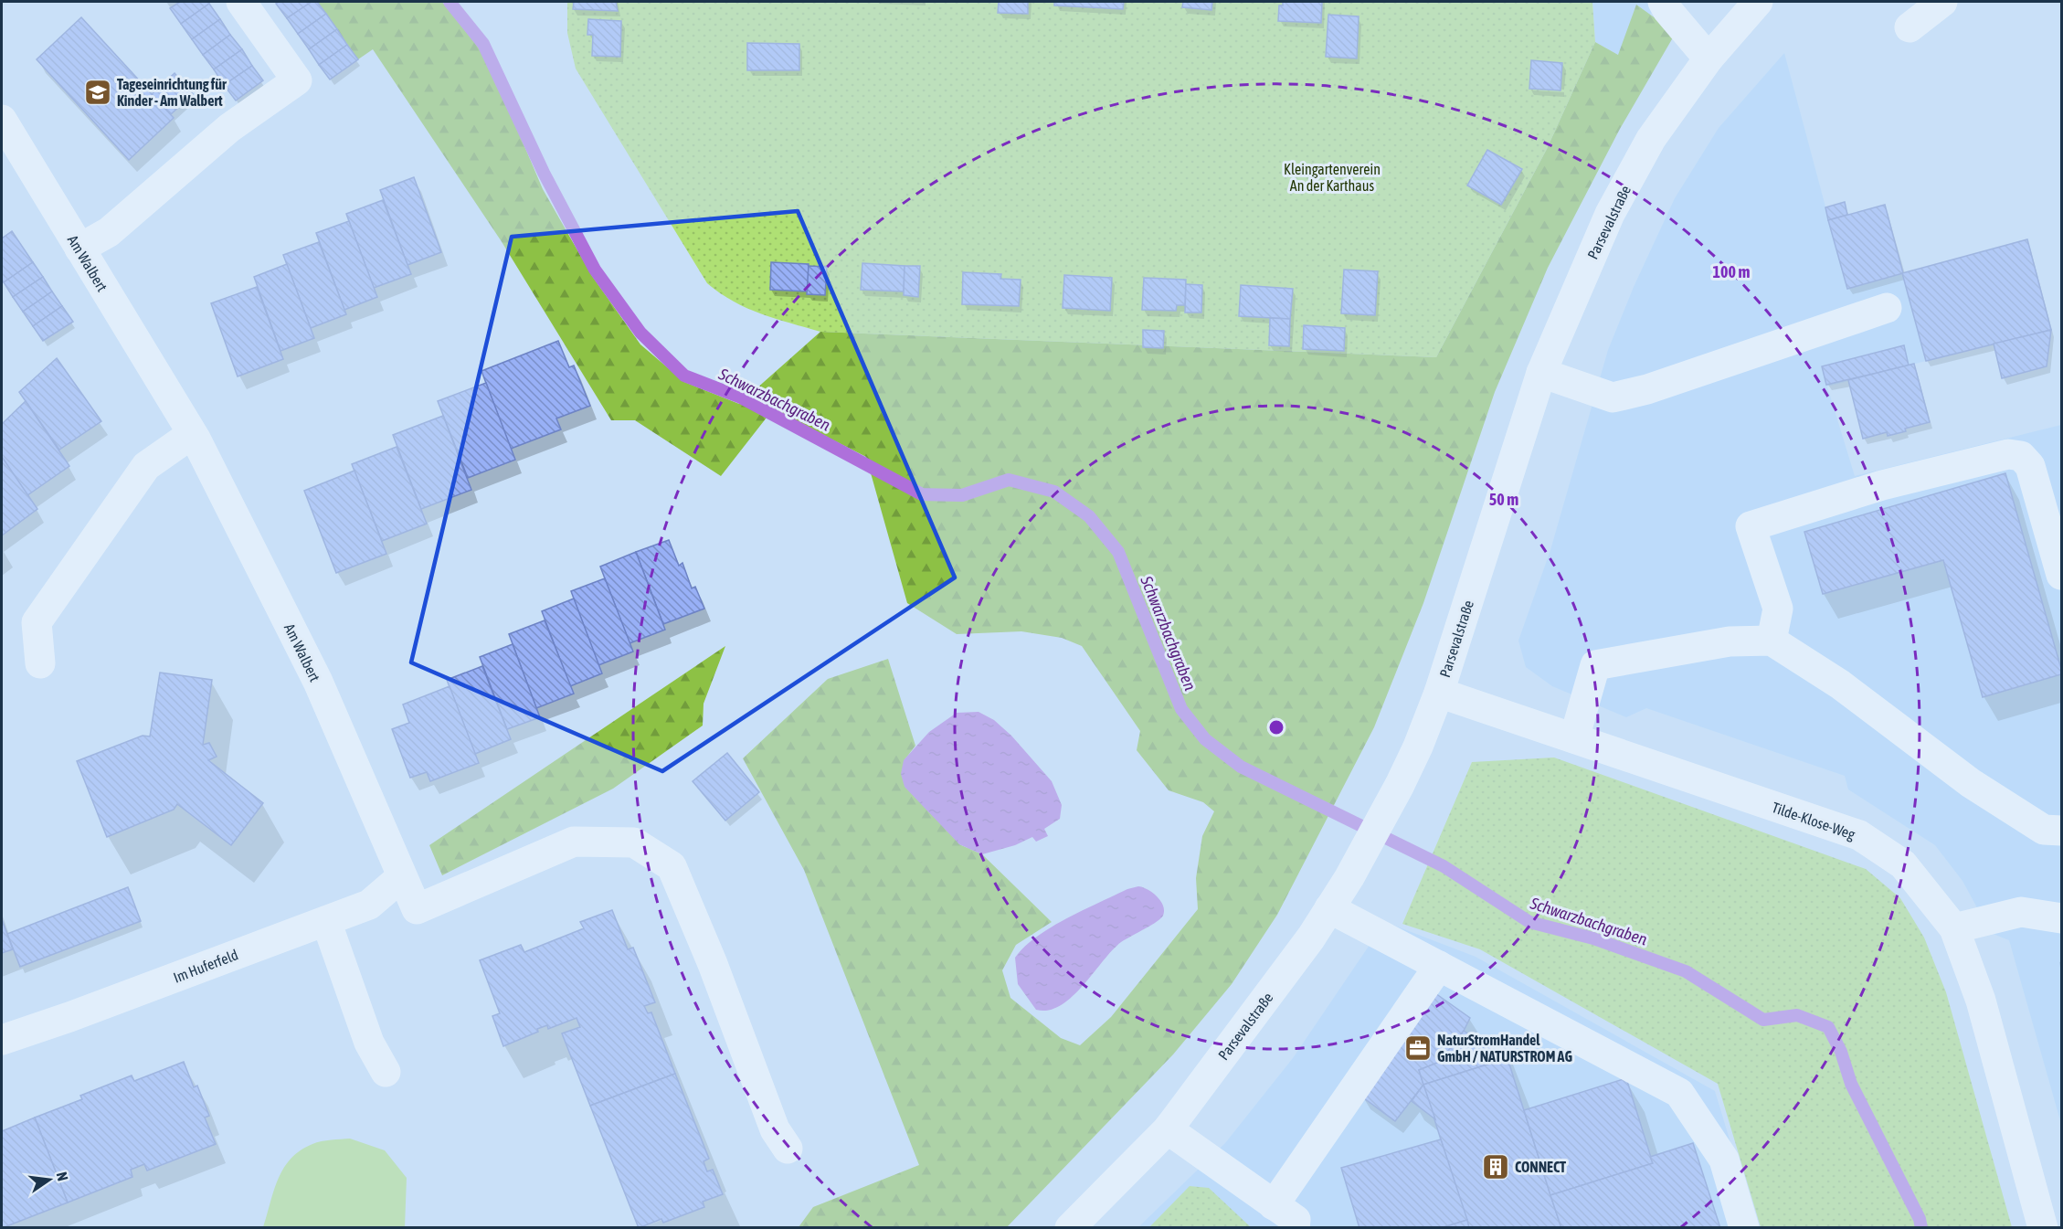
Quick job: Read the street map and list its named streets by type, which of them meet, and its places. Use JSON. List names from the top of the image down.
{
  "streets": {
    "street": [
      "Parsevalstraße",
      "Am Walbert",
      "Tilde-Klose-Weg",
      "Im Huferfeld"
    ]
  },
  "crossings": [
    ["Parsevalstraße", "Tilde-Klose-Weg"],
    ["Am Walbert", "Im Huferfeld"]
  ],
  "water": ["Schwarzbachgraben"],
  "parks": ["Kleingartenverein An der Karthaus"],
  "places": {
    "school or university": ["Tageseinrichtung für Kinder - Am Walbert"],
    "office": ["NaturStromHandel GmbH / NATURSTROM AG"],
    "building": ["CONNECT"]
  },
  "north": "right",
  "rings": ["100 m", "50 m"]
}
